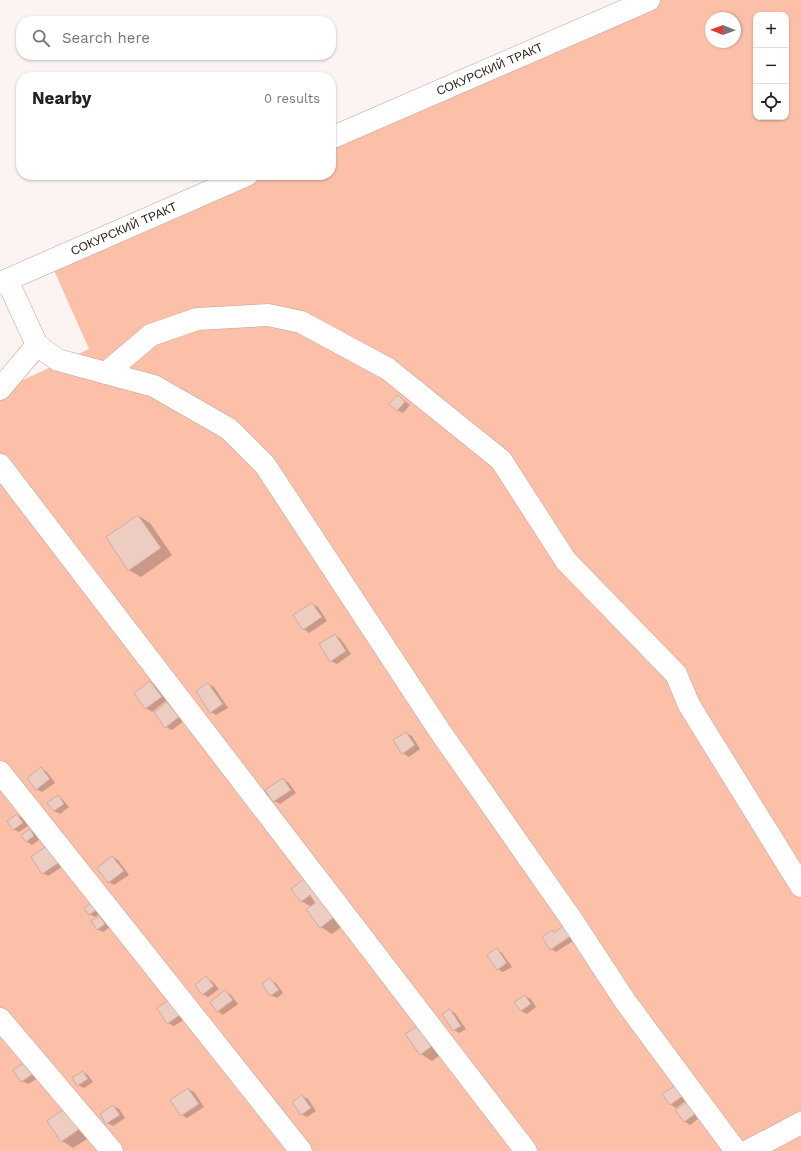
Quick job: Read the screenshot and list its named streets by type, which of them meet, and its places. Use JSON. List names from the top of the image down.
{
  "streets": {
    "street": ["СОКУРСКИЙ ТРАКТ"]
  },
  "north": "left",
  "page": {
    "map_buttons": ["+", "−"],
    "search": "Search here",
    "heading": ["Nearby", "0 results"]
  }
}
